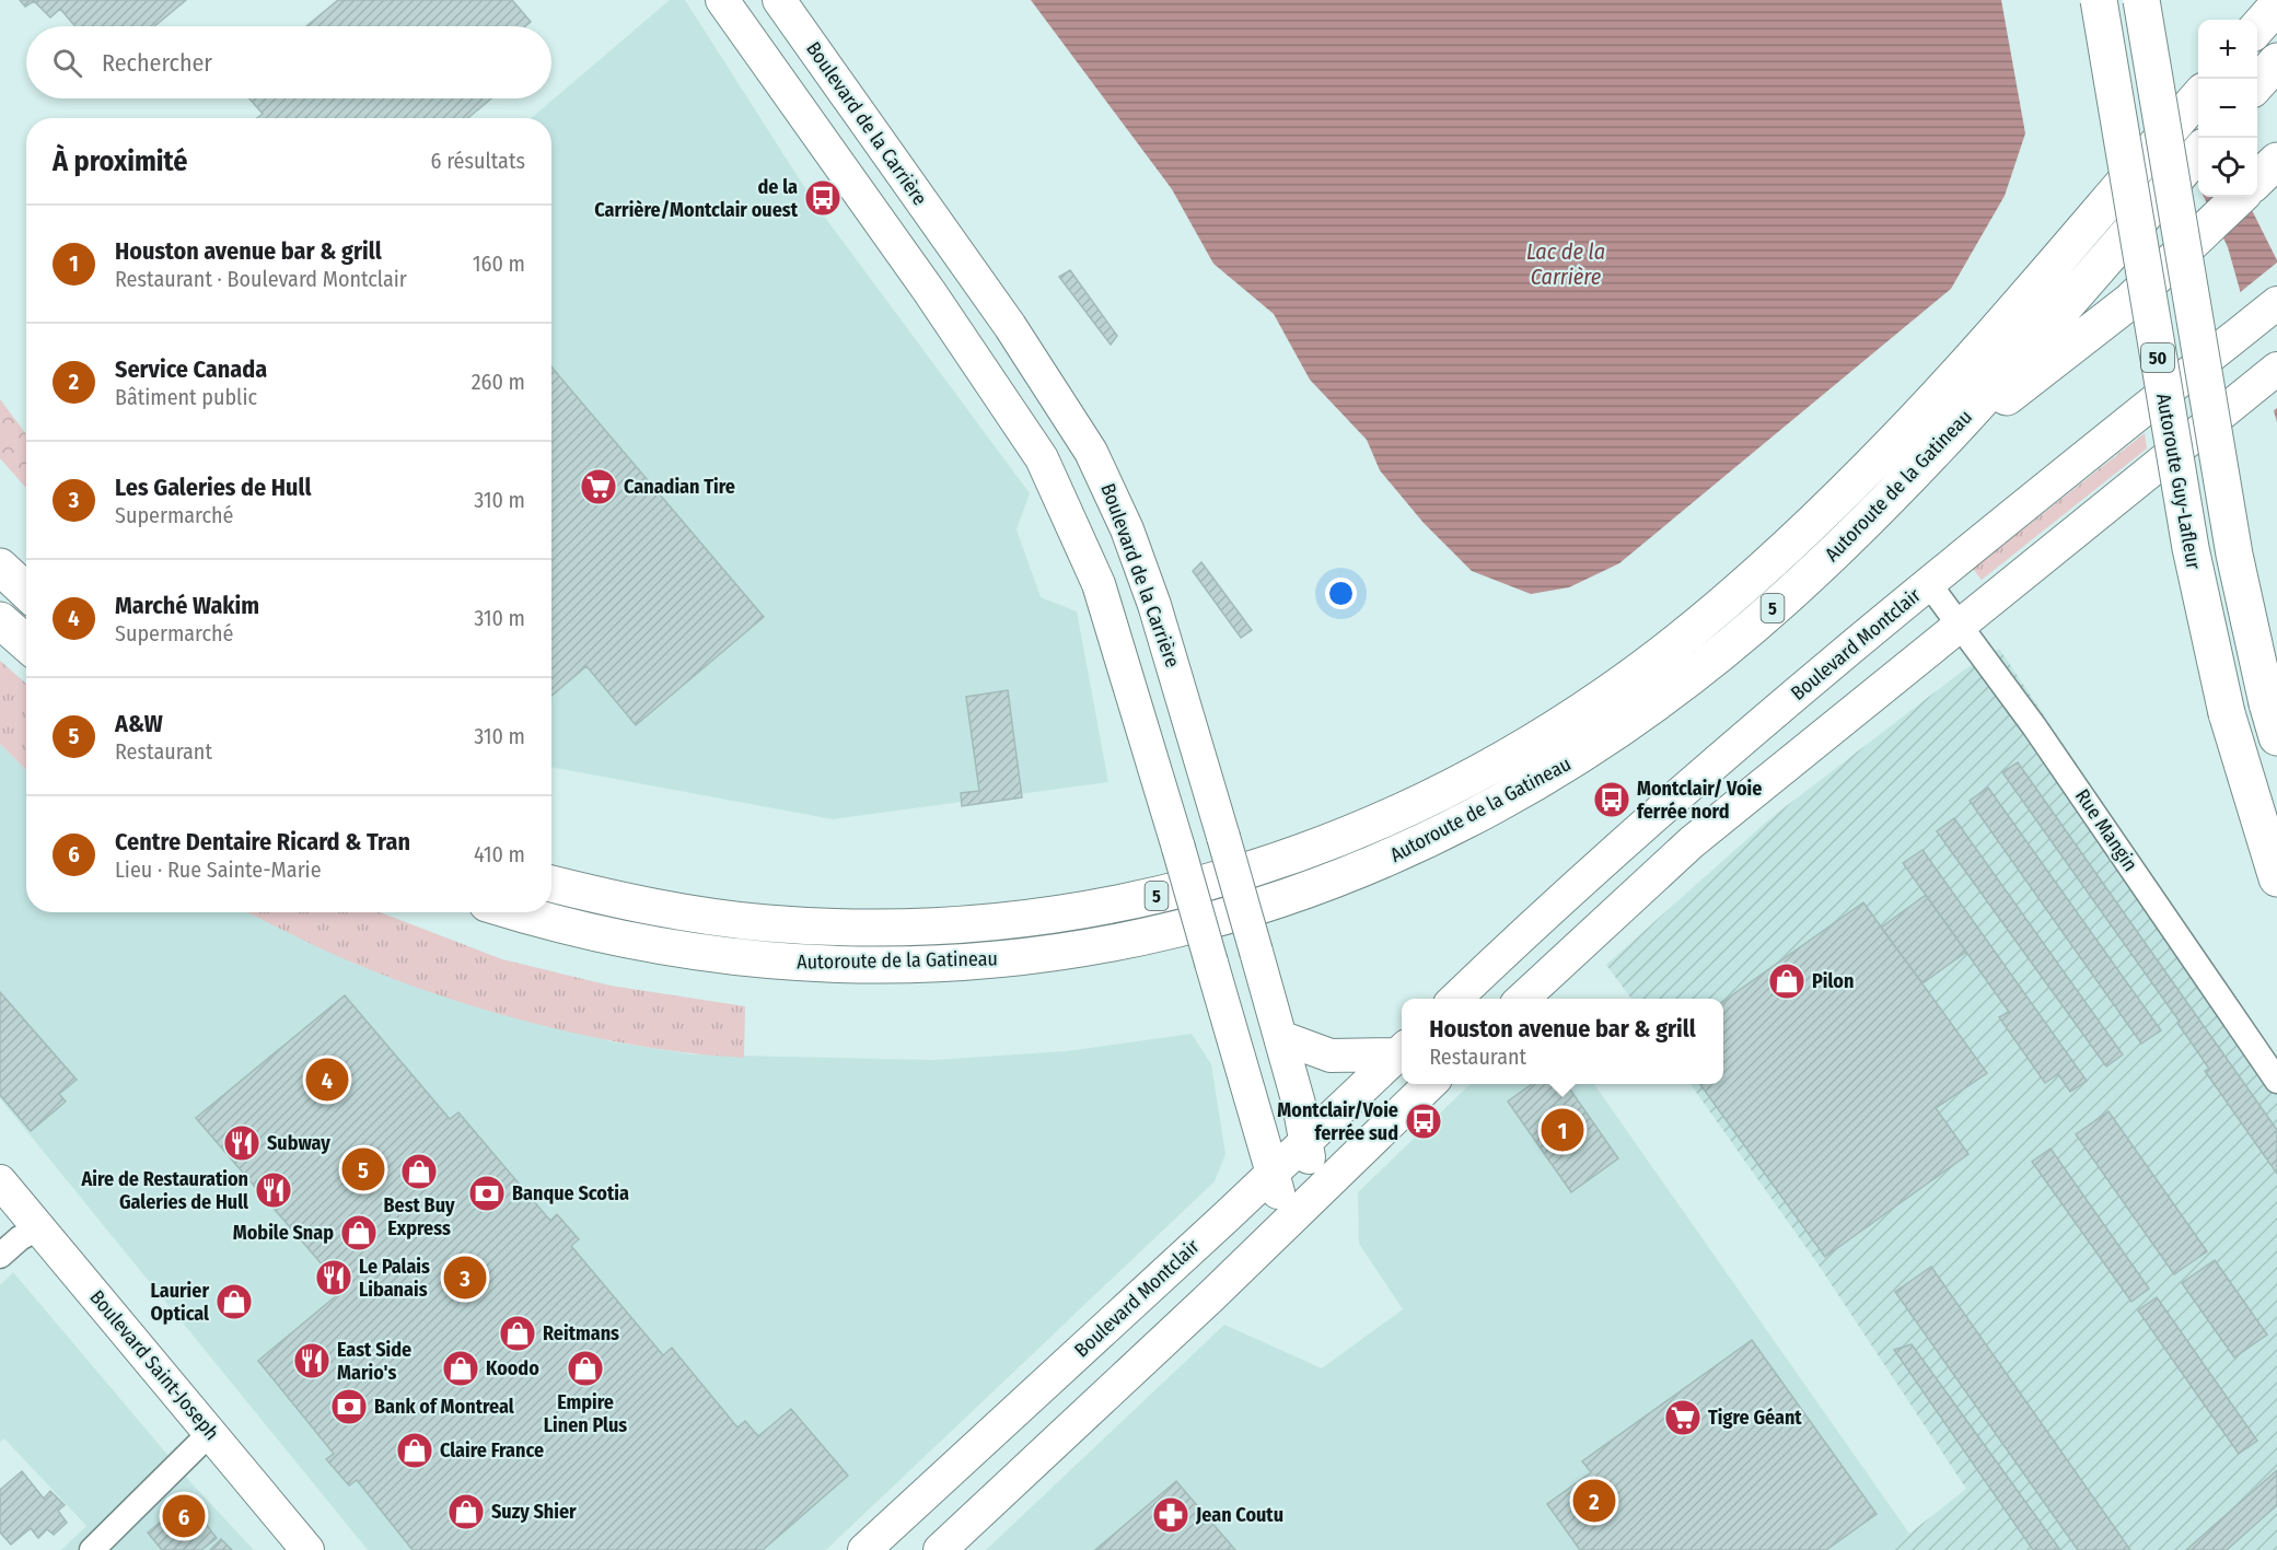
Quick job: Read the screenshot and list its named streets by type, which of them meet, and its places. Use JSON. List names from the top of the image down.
{
  "streets": {
    "highway": [
      "50",
      "Autoroute Guy-Lafleur",
      "Autoroute de la Gatineau",
      "5"
    ],
    "main road": ["Boulevard de la Carrière", "Boulevard Montclair", "Boulevard Saint-Joseph"],
    "street": ["Rue Mangin"]
  },
  "crossings": [
    ["Boulevard de la Carrière", "Boulevard Montclair"],
    ["Boulevard Montclair", "Rue Mangin"]
  ],
  "water": ["Lac de la Carrière"],
  "places": {
    "bus stop": ["de la Carrière/Montclair ouest", "Montclair/ Voie ferrée nord", "Montclair/Voie ferrée sud"],
    "supermarket": ["Canadian Tire", "Tigre Géant"],
    "shop": [
      "Pilon",
      "Best Buy Express",
      "Mobile Snap",
      "Laurier Optical",
      "Reitmans",
      "Koodo",
      "Empire Linen Plus",
      "Claire France",
      "Suzy Shier"
    ],
    "restaurant": [
      "Subway",
      "Aire de Restauration Galeries de Hull",
      "Le Palais Libanais",
      "East Side Mario's"
    ],
    "bank": ["Banque Scotia", "Bank of Montreal"],
    "pharmacy": ["Jean Coutu"]
  },
  "page": {
    "map_buttons": ["+", "−"],
    "search": "Rechercher",
    "heading": ["À proximité", "6 résultats"],
    "list": [
      {
        "mark": "1",
        "name": "Houston avenue bar & grill",
        "note": "Restaurant · Boulevard Montclair",
        "value": "160 m"
      },
      {
        "mark": "2",
        "name": "Service Canada",
        "note": "Bâtiment public",
        "value": "260 m"
      },
      {
        "mark": "3",
        "name": "Les Galeries de Hull",
        "note": "Supermarché",
        "value": "310 m"
      },
      {
        "mark": "4",
        "name": "Marché Wakim",
        "note": "Supermarché",
        "value": "310 m"
      },
      {
        "mark": "5",
        "name": "A&W",
        "note": "Restaurant",
        "value": "310 m"
      },
      {
        "mark": "6",
        "name": "Centre Dentaire Ricard & Tran",
        "note": "Lieu · Rue Sainte-Marie",
        "value": "410 m"
      }
    ],
    "popup": ["Houston avenue bar & grill", "Restaurant"],
    "pins": [
      "4",
      "1",
      "5",
      "3",
      "2",
      "6"
    ]
  }
}
